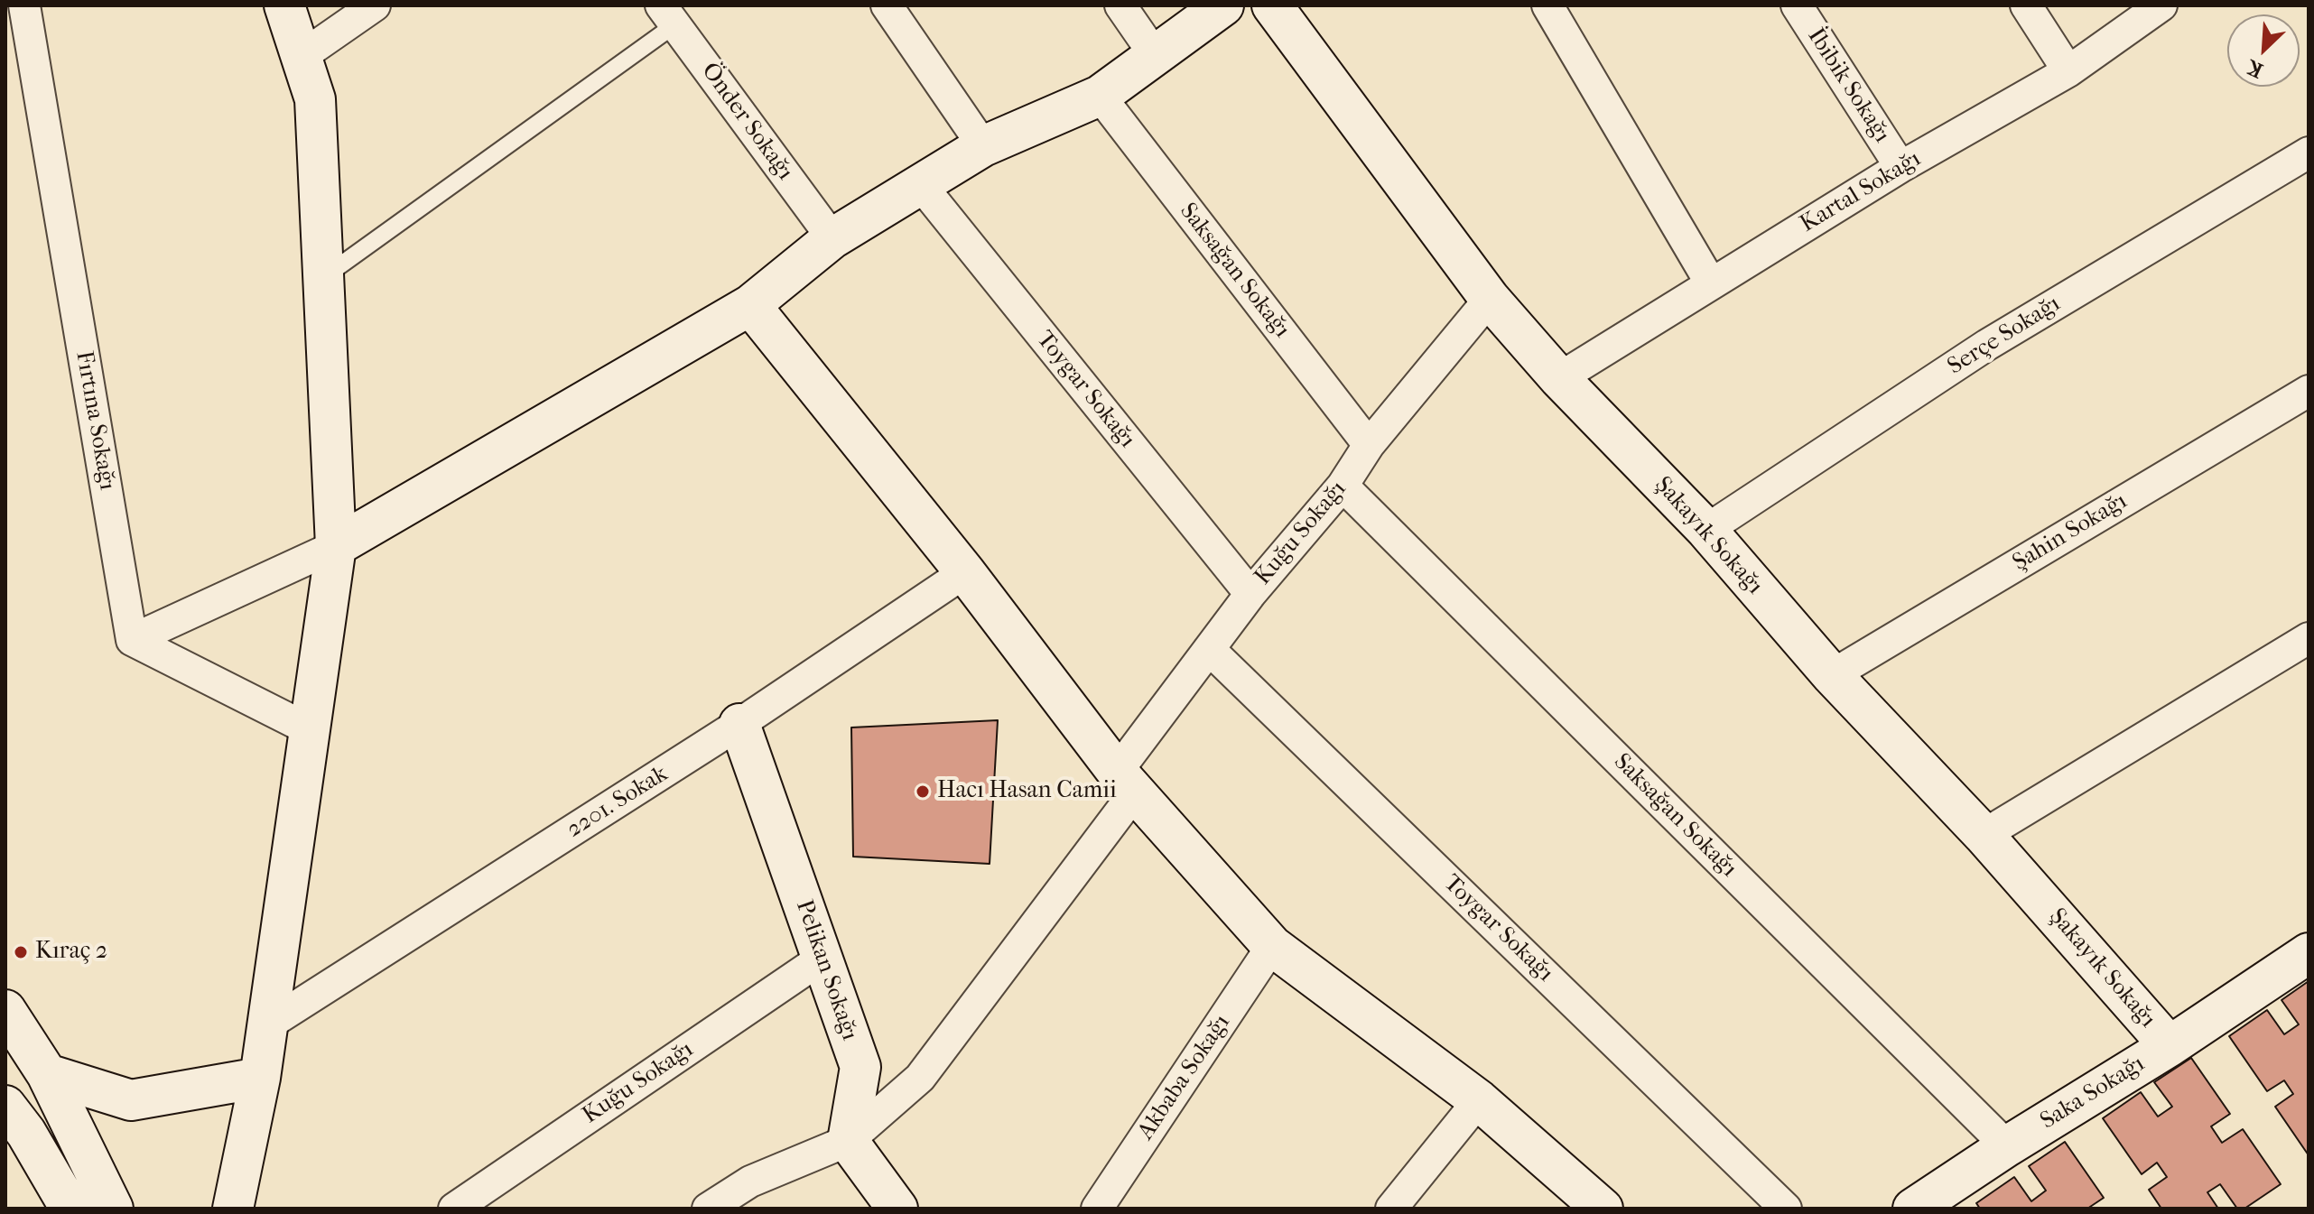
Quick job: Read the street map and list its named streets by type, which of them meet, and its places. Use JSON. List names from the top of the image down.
{
  "streets": {
    "street": [
      "İbibik Sokağı",
      "Önder Sokağı",
      "Kartal Sokağı",
      "Saksağan Sokağı",
      "Serçe Sokağı",
      "Toygar Sokağı",
      "Fırtına Sokağı",
      "Şahin Sokağı",
      "Kuğu Sokağı",
      "Şakayık Sokağı",
      "2201. Sokak",
      "Pelikan Sokağı",
      "Akbaba Sokağı",
      "Saka Sokağı"
    ]
  },
  "crossings": [
    ["İbibik Sokağı", "Kartal Sokağı"],
    ["Kartal Sokağı", "Şakayık Sokağı"],
    ["Saksağan Sokağı", "Kuğu Sokağı"],
    ["Saksağan Sokağı", "Saka Sokağı"],
    ["Serçe Sokağı", "Şakayık Sokağı"],
    ["Toygar Sokağı", "Kuğu Sokağı"],
    ["Şahin Sokağı", "Şakayık Sokağı"],
    ["Kuğu Sokağı", "Şakayık Sokağı"],
    ["Kuğu Sokağı", "Pelikan Sokağı"],
    ["Şakayık Sokağı", "Saka Sokağı"],
    ["2201. Sokak", "Pelikan Sokağı"]
  ],
  "places": ["Hacı Hasan Camii", "Kıraç 2"],
  "north": "bottom left"
}
